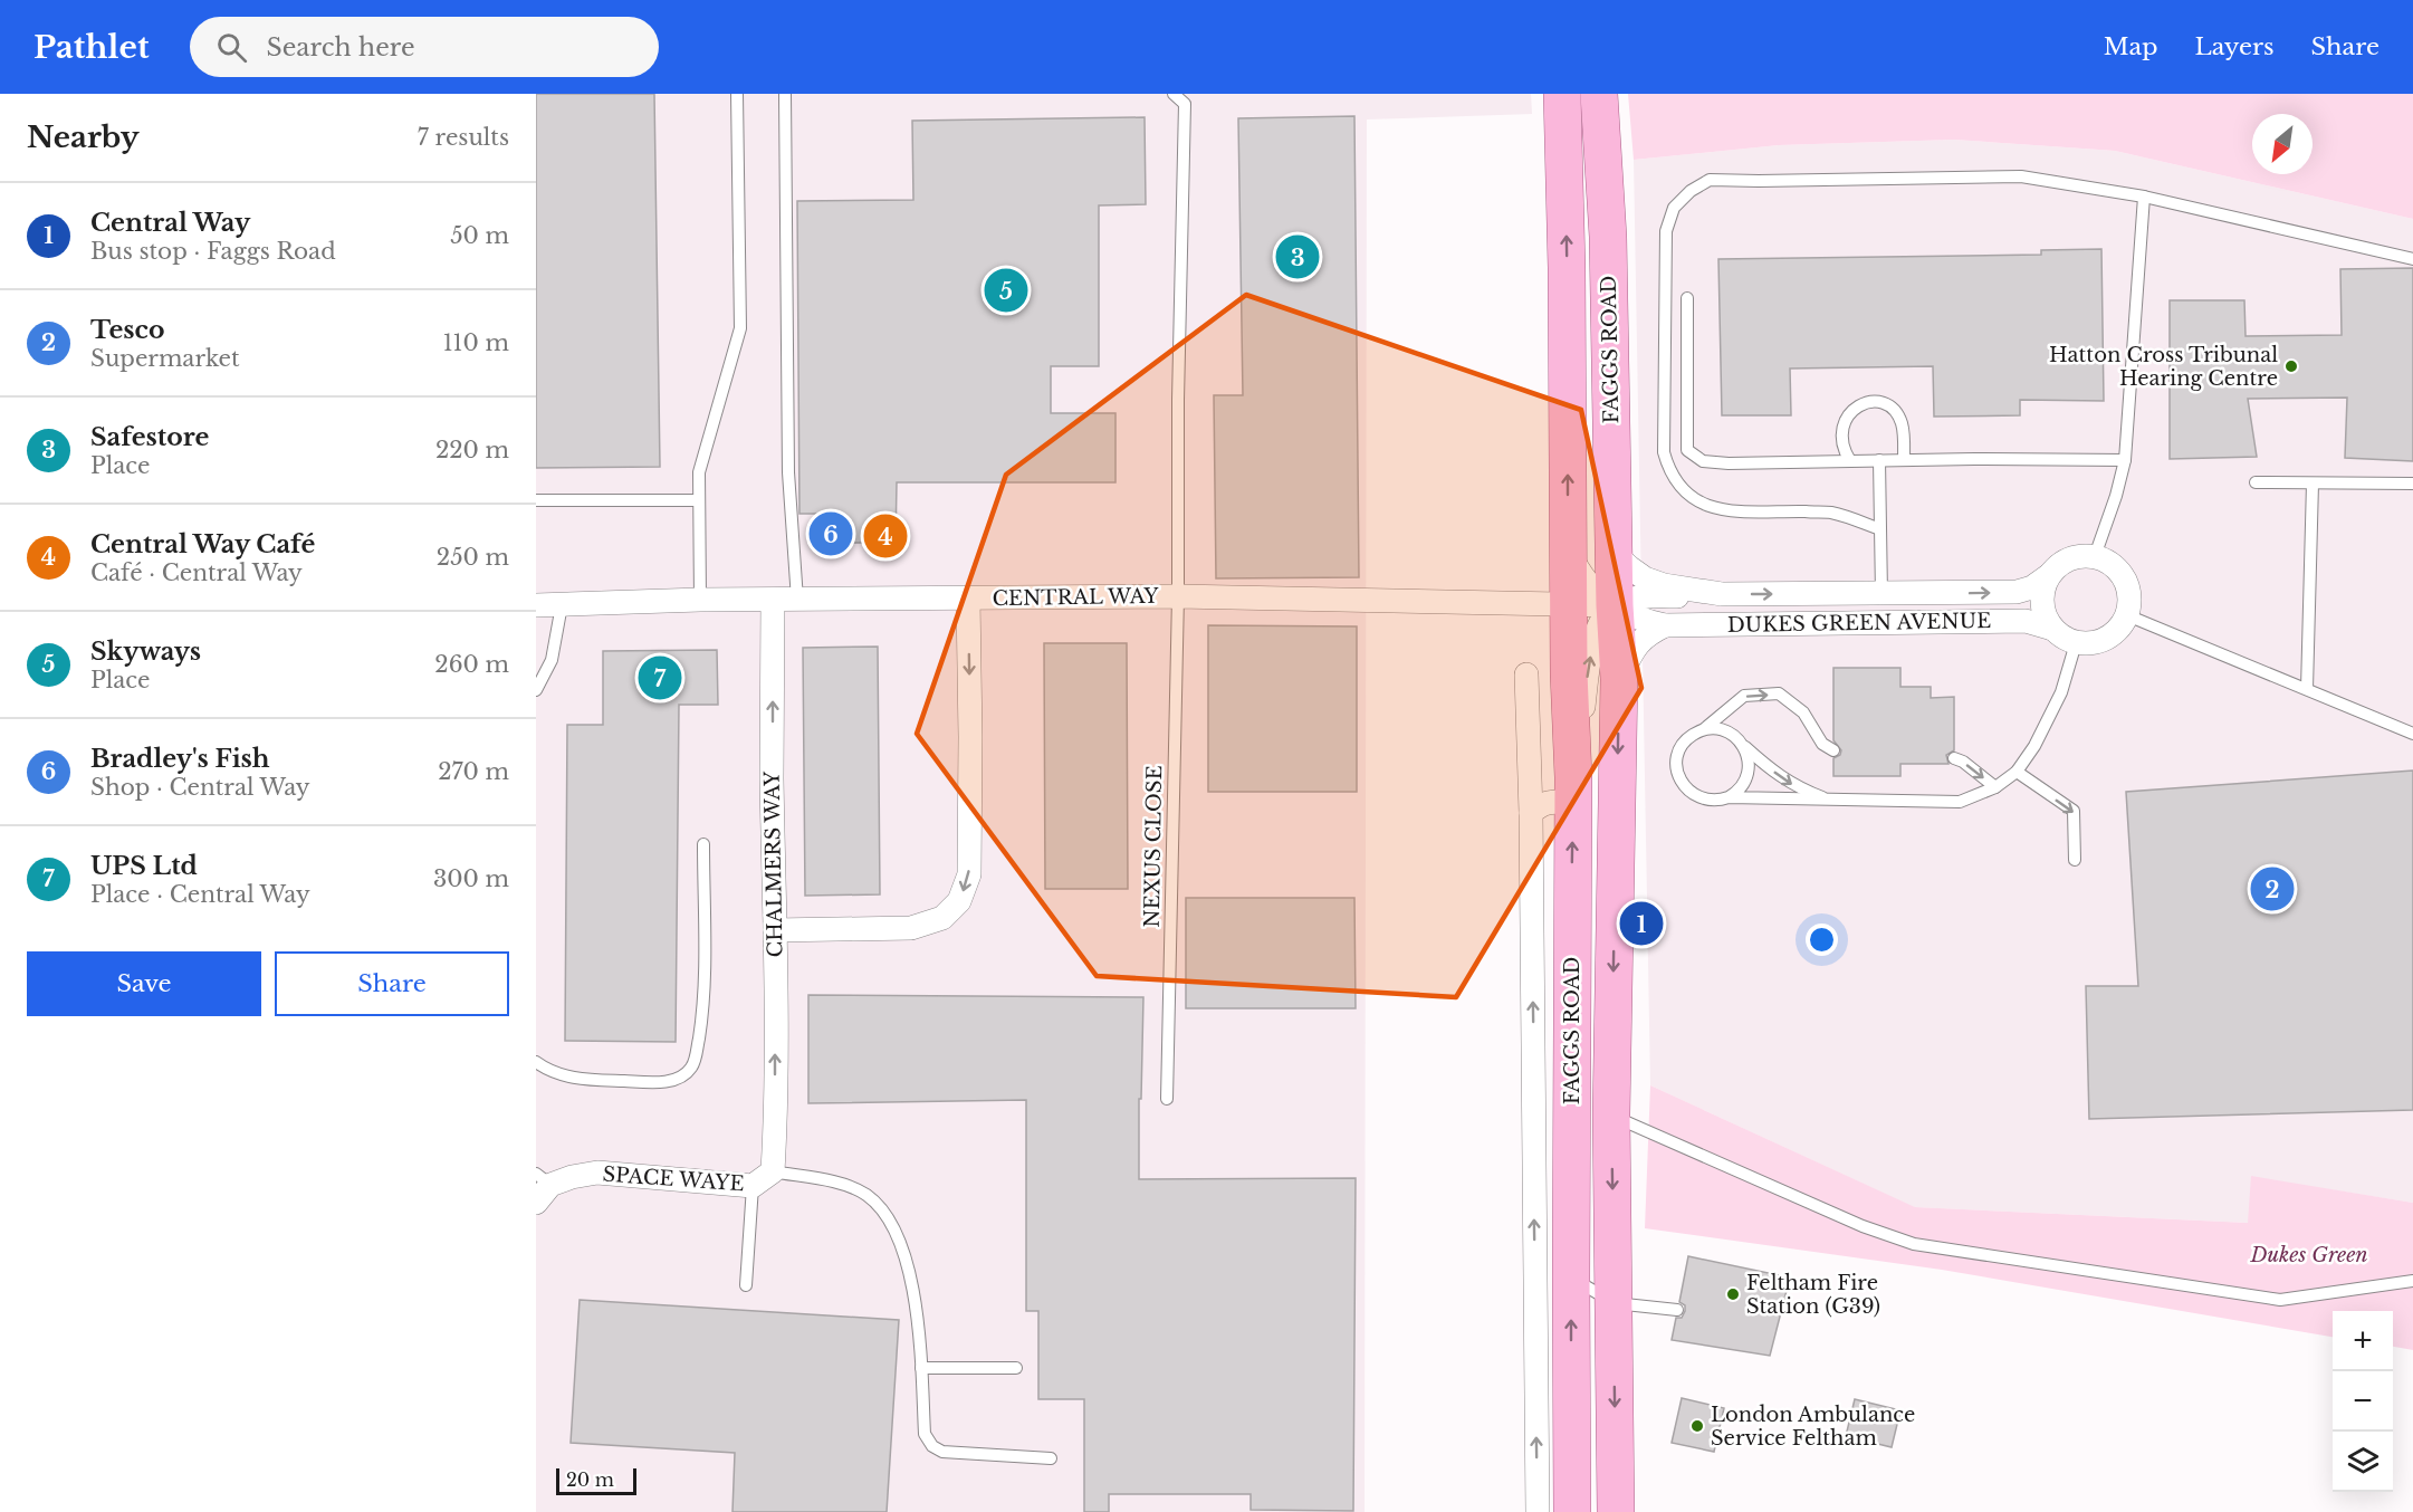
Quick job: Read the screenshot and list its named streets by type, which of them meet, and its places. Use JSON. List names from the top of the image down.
{
  "streets": {
    "main road": ["FAGGS ROAD"],
    "street": [
      "CENTRAL WAY",
      "DUKES GREEN AVENUE",
      "CHALMERS WAY",
      "SPACE WAYE"
    ],
    "lane": ["NEXUS CLOSE"]
  },
  "crossings": [
    ["FAGGS ROAD", "CENTRAL WAY"],
    ["FAGGS ROAD", "DUKES GREEN AVENUE"],
    ["CENTRAL WAY", "DUKES GREEN AVENUE"],
    ["CENTRAL WAY", "NEXUS CLOSE"],
    ["CENTRAL WAY", "CHALMERS WAY"],
    ["CHALMERS WAY", "SPACE WAYE"]
  ],
  "one_way": ["CHALMERS WAY"],
  "parks": ["Dukes Green"],
  "places": ["Hatton Cross Tribunal Hearing Centre", "Feltham Fire Station (G39)", "London Ambulance Service Feltham"],
  "scale_bar": "20 m",
  "north": "bottom left",
  "page": {
    "header": "Pathlet",
    "search": "Search here",
    "nav": ["Map", "Layers", "Share"],
    "heading": ["Nearby", "7 results"],
    "list": [
      {
        "mark": "1",
        "name": "Central Way",
        "note": "Bus stop · Faggs Road",
        "value": "50 m"
      },
      {
        "mark": "2",
        "name": "Tesco",
        "note": "Supermarket",
        "value": "110 m"
      },
      {
        "mark": "3",
        "name": "Safestore",
        "note": "Place",
        "value": "220 m"
      },
      {
        "mark": "4",
        "name": "Central Way Café",
        "note": "Café · Central Way",
        "value": "250 m"
      },
      {
        "mark": "5",
        "name": "Skyways",
        "note": "Place",
        "value": "260 m"
      },
      {
        "mark": "6",
        "name": "Bradley's Fish",
        "note": "Shop · Central Way",
        "value": "270 m"
      },
      {
        "mark": "7",
        "name": "UPS Ltd",
        "note": "Place · Central Way",
        "value": "300 m"
      }
    ],
    "pins": [
      "3",
      "5",
      "6",
      "4",
      "7",
      "2",
      "1"
    ],
    "buttons": ["Save", "Share"],
    "map_buttons": ["+", "−"],
    "scale": "20 m"
  }
}
